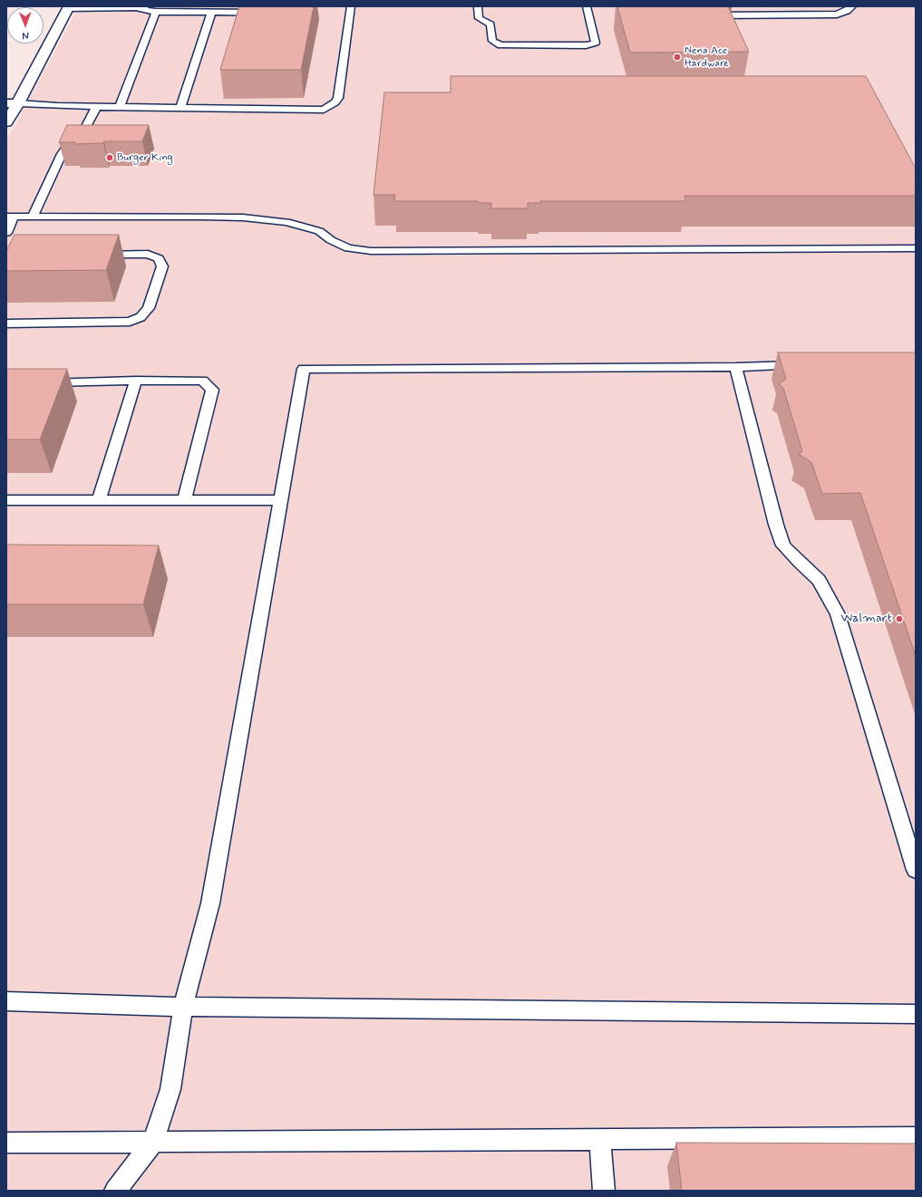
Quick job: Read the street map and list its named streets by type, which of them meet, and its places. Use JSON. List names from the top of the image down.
{
  "places": ["Nena Ace Hardware", "Burger King", "Walmart"],
  "north": "bottom"
}
